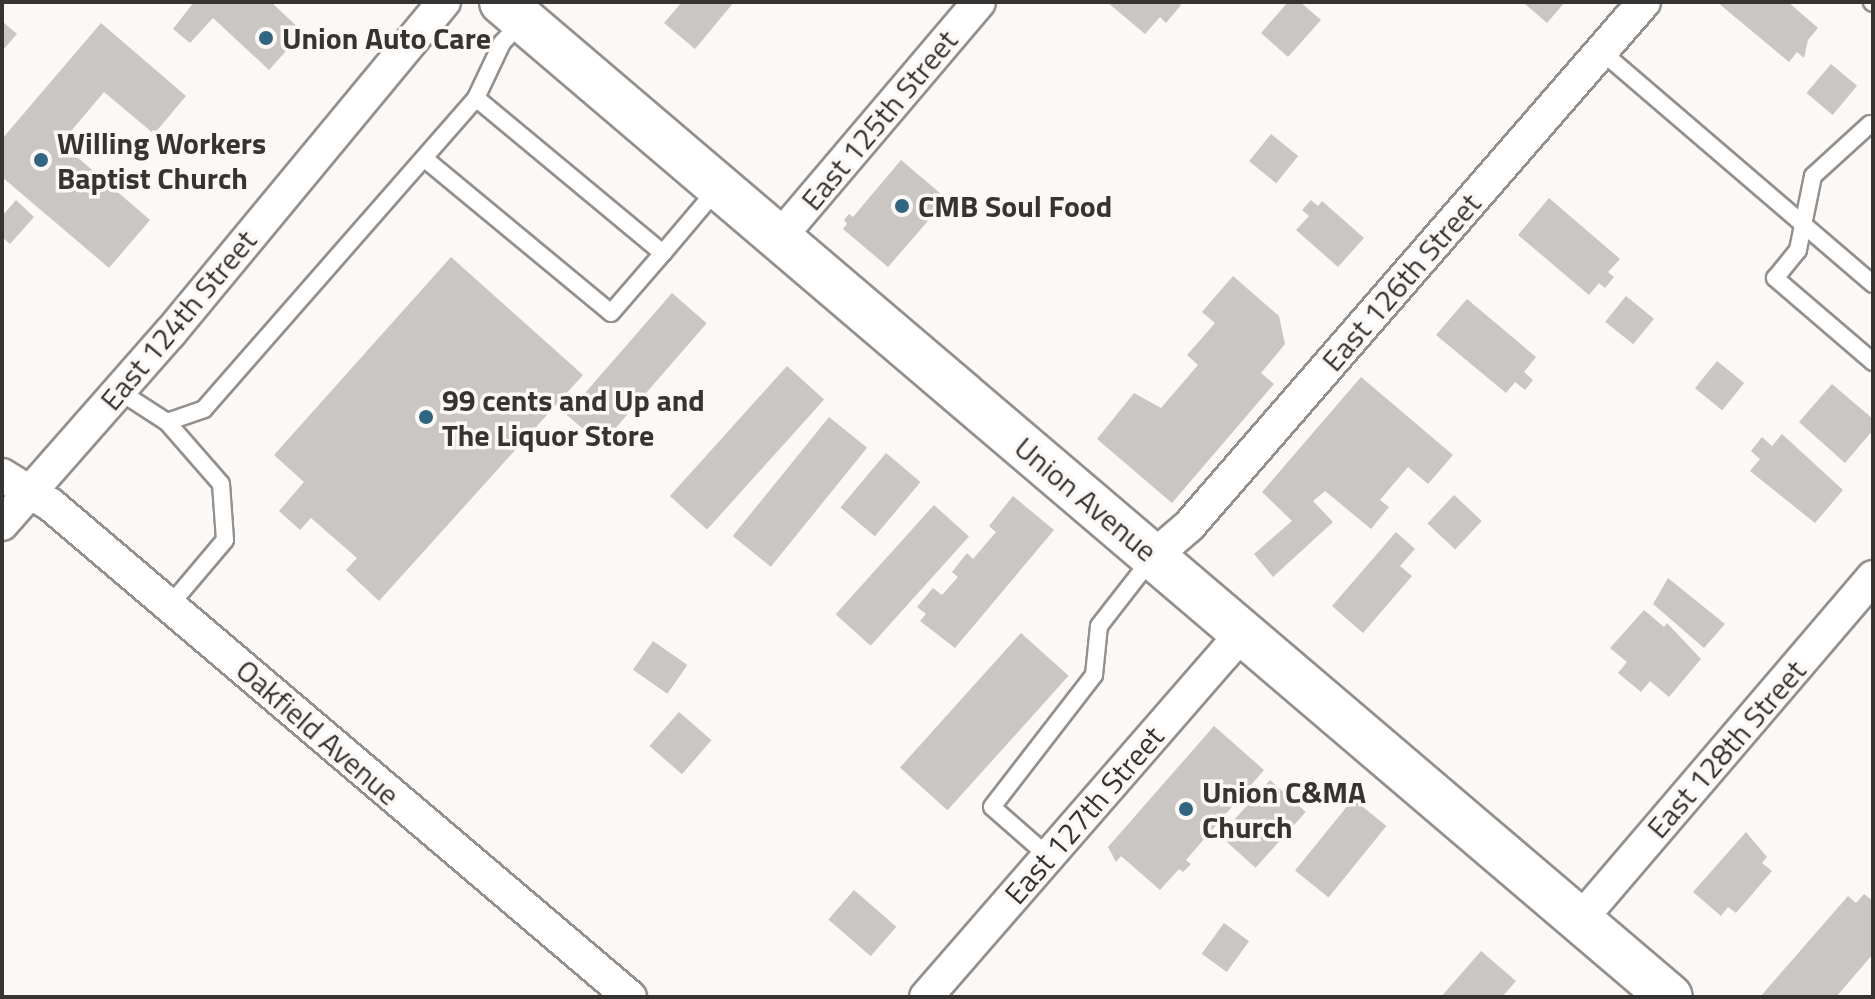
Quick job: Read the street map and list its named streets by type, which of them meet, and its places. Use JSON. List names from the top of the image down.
{
  "streets": {
    "main road": ["Union Avenue"],
    "street": [
      "East 125th Street",
      "East 126th Street",
      "East 124th Street",
      "Oakfield Avenue",
      "East 128th Street",
      "East 127th Street"
    ]
  },
  "crossings": [
    ["East 125th Street", "Union Avenue"],
    ["East 126th Street", "Union Avenue"],
    ["East 124th Street", "Oakfield Avenue"],
    ["Union Avenue", "East 128th Street"],
    ["Union Avenue", "East 127th Street"]
  ],
  "places": [
    "Union Auto Care",
    "Willing Workers Baptist Church",
    "CMB Soul Food",
    "99 cents and Up and The Liquor Store",
    "Union C&MA Church"
  ]
}
